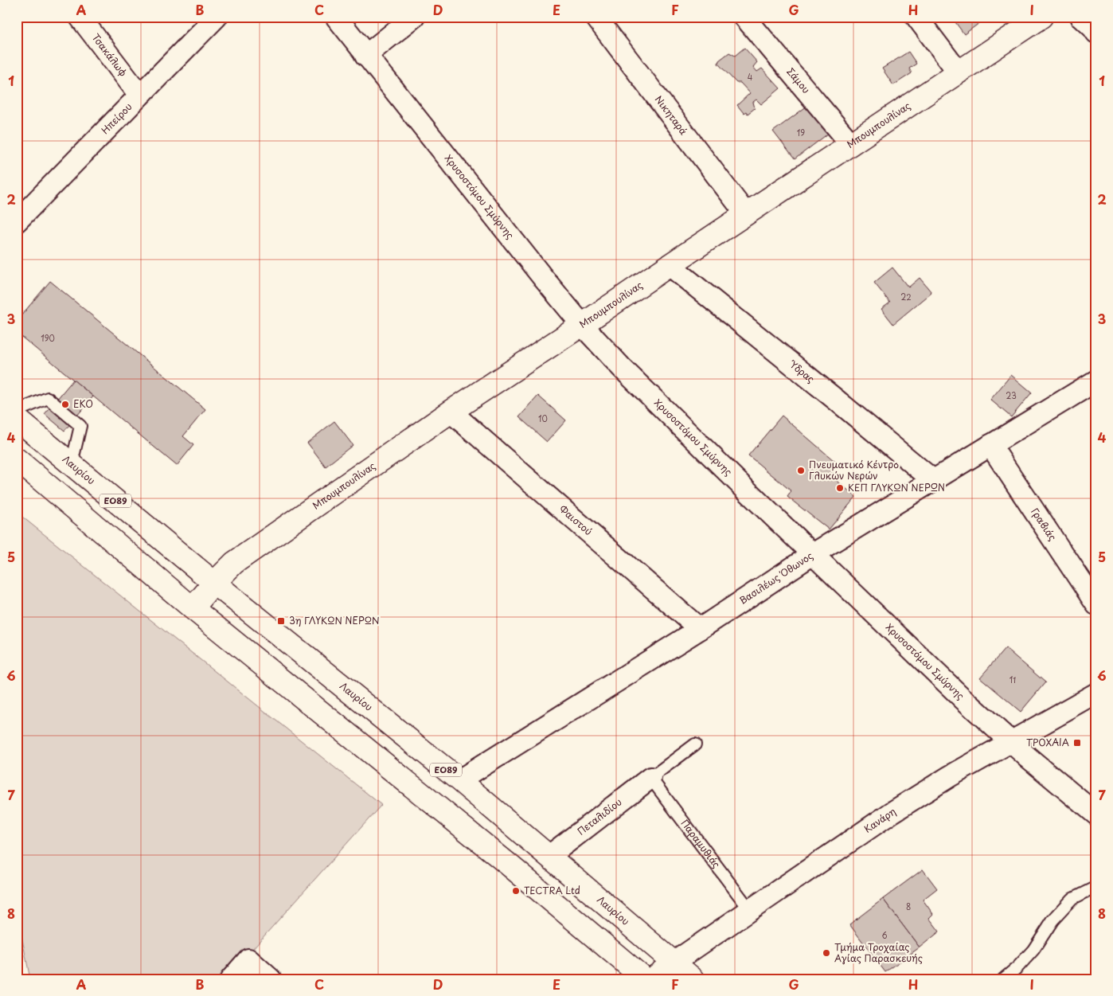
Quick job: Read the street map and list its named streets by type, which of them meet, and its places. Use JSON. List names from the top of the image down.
{
  "streets": {
    "main road": ["Μπουμπουλίνας", "Λαυρίου", "ΕΟ89"],
    "street": [
      "Τσακάλωφ",
      "Σάμου",
      "Νικηταρά",
      "Ηπείρου",
      "Χρυσοστόμου Σμύρνης",
      "Ύδρας",
      "Φαιστού",
      "Γραβιάς",
      "Βασιλέως Όθωνος",
      "Πεταλιδίου",
      "Κανάρη"
    ],
    "lane": ["Παραμυθιάς"]
  },
  "crossings": [
    ["Τσακάλωφ", "Ηπείρου"],
    ["Σάμου", "Μπουμπουλίνας"],
    ["Νικηταρά", "Μπουμπουλίνας"],
    ["Μπουμπουλίνας", "Χρυσοστόμου Σμύρνης"],
    ["Μπουμπουλίνας", "Ύδρας"],
    ["Μπουμπουλίνας", "Λαυρίου"],
    ["Μπουμπουλίνας", "Φαιστού"],
    ["Χρυσοστόμου Σμύρνης", "Βασιλέως Όθωνος"],
    ["Χρυσοστόμου Σμύρνης", "Κανάρη"],
    ["Ύδρας", "Βασιλέως Όθωνος"],
    ["Λαυρίου", "Βασιλέως Όθωνος"],
    ["Λαυρίου", "Πεταλιδίου"],
    ["Λαυρίου", "Κανάρη"],
    ["Φαιστού", "Βασιλέως Όθωνος"],
    ["Γραβιάς", "Βασιλέως Όθωνος"],
    ["Πεταλιδίου", "Παραμυθιάς"],
    ["Κανάρη", "Παραμυθιάς"]
  ],
  "places": {
    "other": [
      "EKO",
      "Πνευματικό Κέντρο Γλυκών Νερών",
      "ΚΕΠ ΓΛΥΚΩΝ ΝΕΡΩΝ",
      "TECTRA Ltd",
      "Τμήμα Τροχαίας Αγίας Παρασκευής"
    ],
    "transit": ["3η ΓΛΥΚΏΝ ΝΕΡΏΝ", "ΤΡΟΧΑΙΑ"]
  },
  "house_numbers": [
    "4",
    "19",
    "22",
    "190",
    "23",
    "10",
    "11",
    "8",
    "6"
  ],
  "grid": {
    "columns": [
      "A",
      "B",
      "C",
      "D",
      "E",
      "F",
      "G",
      "H",
      "I"
    ],
    "rows": [
      "1",
      "2",
      "3",
      "4",
      "5",
      "6",
      "7",
      "8"
    ]
  }
}
